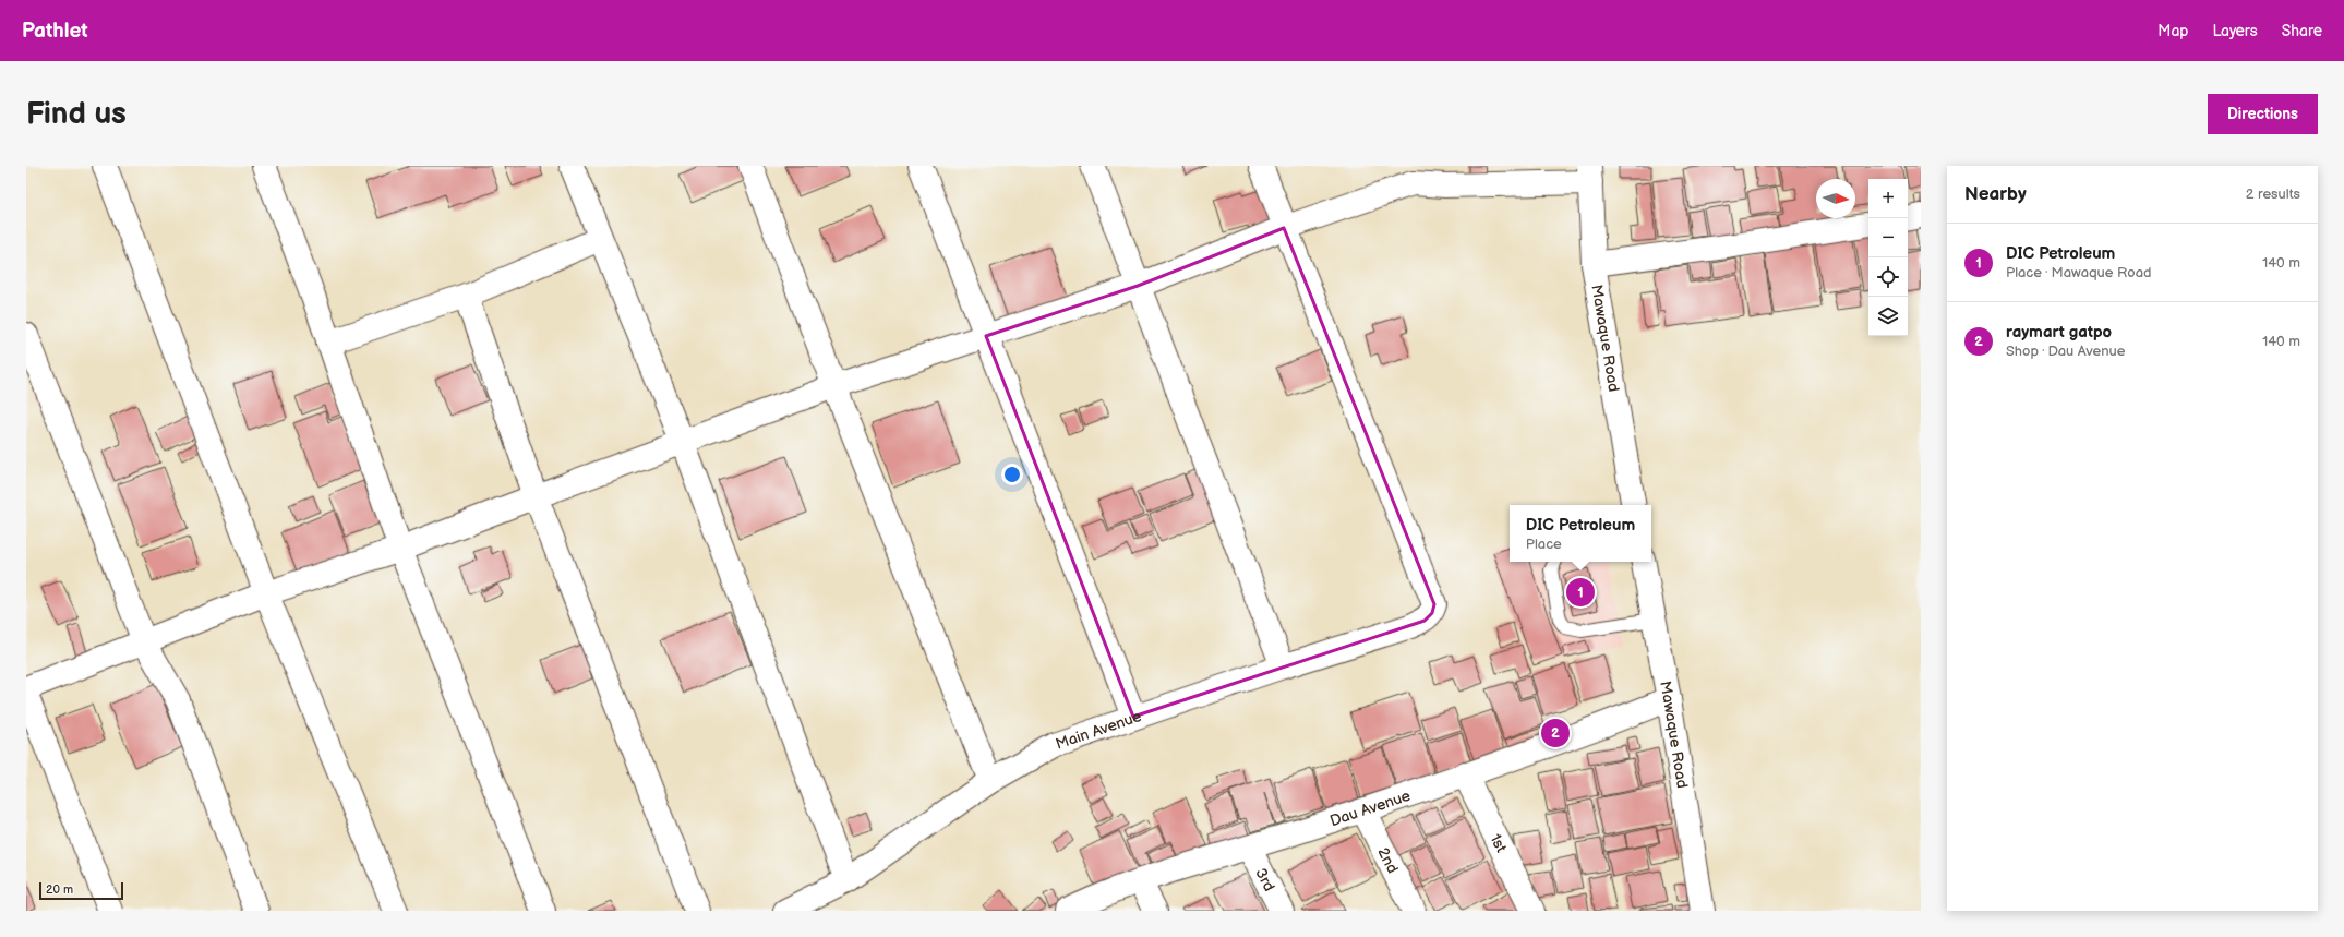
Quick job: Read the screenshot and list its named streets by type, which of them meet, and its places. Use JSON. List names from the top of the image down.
{
  "streets": {
    "street": [
      "Mawaque Road",
      "Main Avenue",
      "Dau Avenue",
      "1st",
      "2nd",
      "3rd"
    ]
  },
  "crossings": [
    ["Mawaque Road", "Dau Avenue"],
    ["Dau Avenue", "1st"],
    ["Dau Avenue", "2nd"],
    ["Dau Avenue", "3rd"]
  ],
  "scale_bar": "20 m",
  "north": "right",
  "page": {
    "header": "Pathlet",
    "nav": ["Map", "Layers", "Share"],
    "buttons": "Directions",
    "title": "Find us",
    "heading": ["Nearby", "2 results"],
    "map_buttons": ["+", "−"],
    "list": [
      {
        "mark": "1",
        "name": "DIC Petroleum",
        "note": "Place · Mawaque Road",
        "value": "140 m"
      },
      {
        "mark": "2",
        "name": "raymart gatpo",
        "note": "Shop · Dau Avenue",
        "value": "140 m"
      }
    ],
    "popup": ["DIC Petroleum", "Place"],
    "pins": ["1", "2"],
    "scale": "20 m"
  }
}
